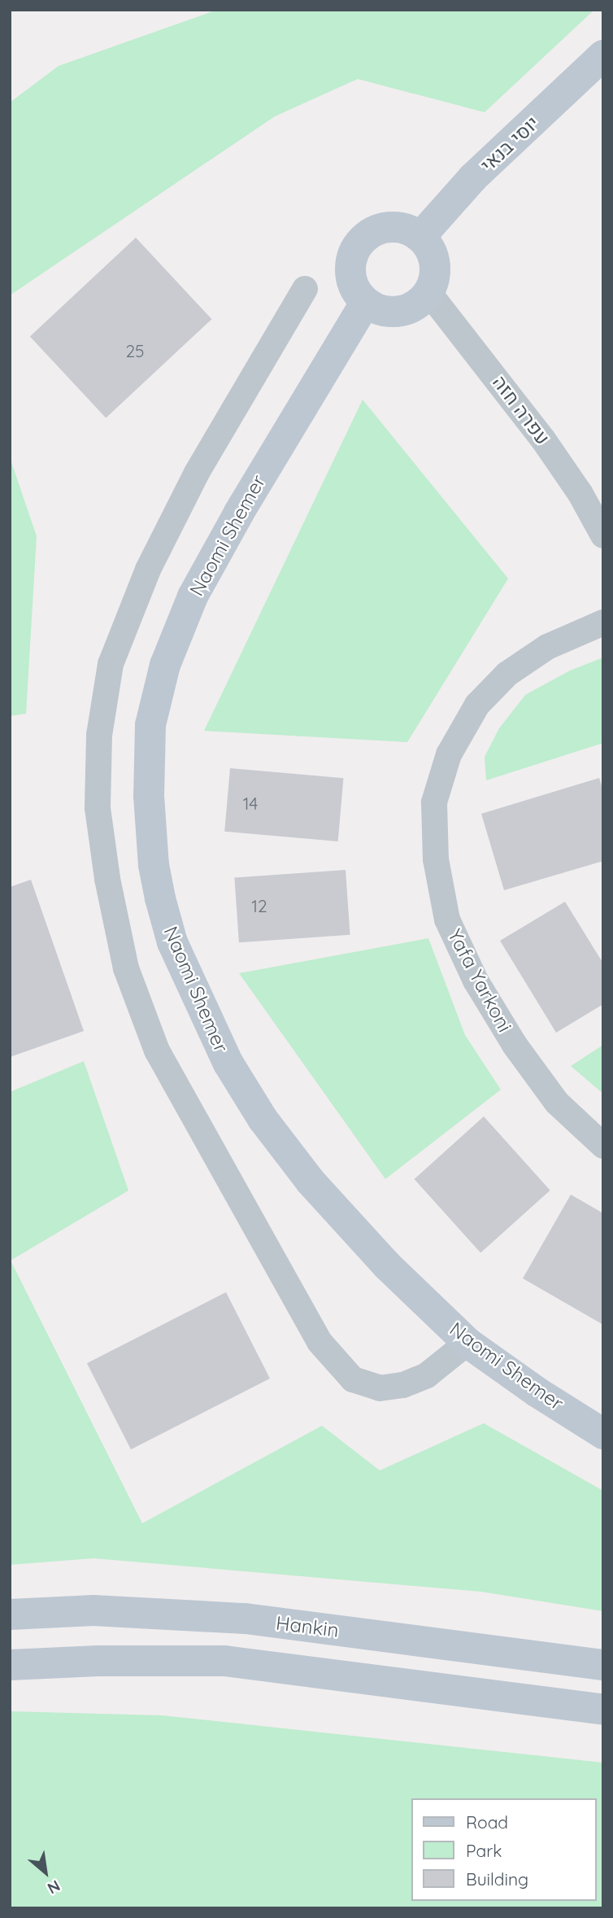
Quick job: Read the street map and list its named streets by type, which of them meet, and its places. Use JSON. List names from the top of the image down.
{
  "streets": {
    "street": [
      "יוסי בנאי",
      "עפרה חזה",
      "Naomi Shemer",
      "Yafa Yarkoni",
      "Hankin"
    ]
  },
  "crossings": [
    ["יוסי בנאי", "עפרה חזה"],
    ["יוסי בנאי", "Naomi Shemer"],
    ["עפרה חזה", "Naomi Shemer"]
  ],
  "house_numbers": ["25", "14", "12"],
  "legend": ["Road", "Park", "Building"],
  "north": "bottom right"
}
